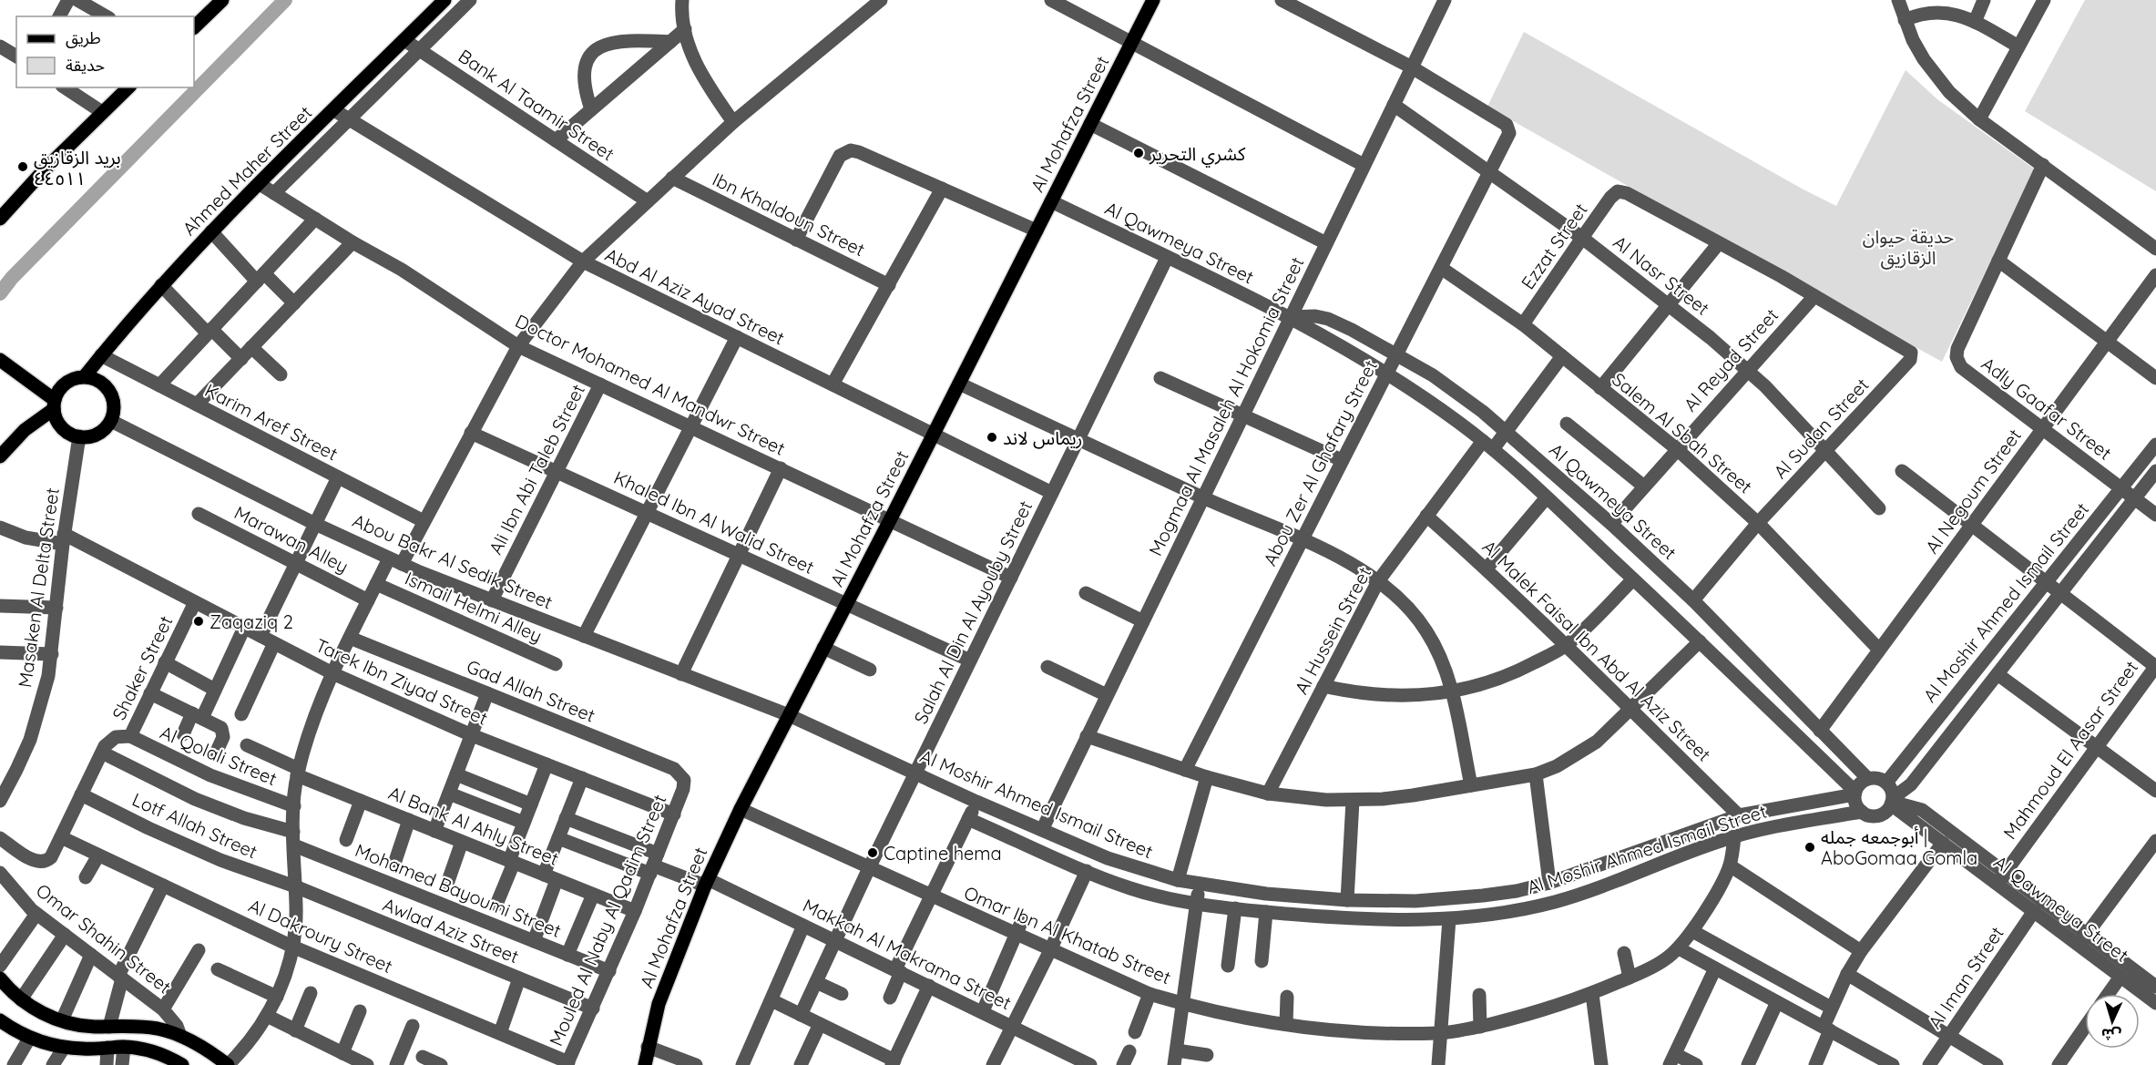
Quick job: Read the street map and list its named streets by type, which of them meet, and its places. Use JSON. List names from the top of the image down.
{
  "streets": {
    "main road": ["Al Mohafza Street", "Ahmed Maher Street"],
    "street": [
      "Bank Al Taamir Street",
      "Ibn Khaldoun Street",
      "Al Qawmeya Street",
      "Ezzat Street",
      "Al Nasr Street",
      "Abd Al Aziz Ayad Street",
      "Al Reyad Street",
      "Doctor Mohamed Al Mandwr Street",
      "Mogmaa Al Masaleh Al Hokomia Street",
      "Adly Gaafar Street",
      "Karim Aref Street",
      "Al Sudan Street",
      "Salem Al Sbah Street",
      "Abou Zer Al Ghafary Street",
      "Ali Ibn Abi Taleb Street",
      "Al Negoum Street",
      "Khaled Ibn Al Walid Street",
      "Marawan Alley",
      "Abou Bakr Al Sedik Street",
      "Masaken Al Delta Street",
      "Al Moshir Ahmed Ismail Street",
      "Ismail Helmi Alley",
      "Salah Al Din Al Ayouby Street",
      "Al Hussein Street",
      "Al Malek Faisal Ibn Abd Al Aziz Street",
      "Shaker Street",
      "Tarek Ibn Ziyad Street",
      "Gad Allah Street",
      "Mahmoud El Aasar Street",
      "Al Qolali Street",
      "Lotf Allah Street",
      "Al Bank Al Ahly Street",
      "Mohamed Bayoumi Street",
      "Mouled Al Naby Al Qadim Street",
      "Awlad Aziz Street",
      "Omar Ibn Al Khatab Street",
      "Al Dakroury Street",
      "Omar Shahin Street",
      "Makkah Al Makrama Street",
      "Al Iman Street"
    ]
  },
  "crossings": [
    ["Bank Al Taamir Street", "Ahmed Maher Street"],
    ["Al Mohafza Street", "Al Qawmeya Street"],
    ["Al Mohafza Street", "Abd Al Aziz Ayad Street"],
    ["Al Mohafza Street", "Doctor Mohamed Al Mandwr Street"],
    ["Al Mohafza Street", "Khaled Ibn Al Walid Street"],
    ["Al Mohafza Street", "Abou Bakr Al Sedik Street"],
    ["Al Mohafza Street", "Al Moshir Ahmed Ismail Street"],
    ["Al Mohafza Street", "Omar Ibn Al Khatab Street"],
    ["Al Mohafza Street", "Makkah Al Makrama Street"],
    ["Ahmed Maher Street", "Abd Al Aziz Ayad Street"],
    ["Ahmed Maher Street", "Doctor Mohamed Al Mandwr Street"],
    ["Ahmed Maher Street", "Karim Aref Street"],
    ["Ahmed Maher Street", "Abou Bakr Al Sedik Street"],
    ["Ahmed Maher Street", "Masaken Al Delta Street"],
    ["Al Qawmeya Street", "Al Reyad Street"],
    ["Al Qawmeya Street", "Mogmaa Al Masaleh Al Hokomia Street"],
    ["Al Qawmeya Street", "Al Sudan Street"],
    ["Al Qawmeya Street", "Abou Zer Al Ghafary Street"],
    ["Al Qawmeya Street", "Al Negoum Street"],
    ["Al Qawmeya Street", "Al Moshir Ahmed Ismail Street"],
    ["Al Qawmeya Street", "Salah Al Din Al Ayouby Street"],
    ["Al Qawmeya Street", "Al Hussein Street"],
    ["Al Qawmeya Street", "Mahmoud El Aasar Street"],
    ["Al Qawmeya Street", "Al Iman Street"],
    ["Ezzat Street", "Al Nasr Street"],
    ["Ezzat Street", "Salem Al Sbah Street"],
    ["Al Nasr Street", "Al Reyad Street"],
    ["Al Nasr Street", "Mogmaa Al Masaleh Al Hokomia Street"],
    ["Al Nasr Street", "Al Sudan Street"],
    ["Al Nasr Street", "Abou Zer Al Ghafary Street"],
    ["Abd Al Aziz Ayad Street", "Salah Al Din Al Ayouby Street"],
    ["Al Reyad Street", "Al Sudan Street"],
    ["Al Reyad Street", "Salem Al Sbah Street"],
    ["Doctor Mohamed Al Mandwr Street", "Ali Ibn Abi Taleb Street"],
    ["Doctor Mohamed Al Mandwr Street", "Salah Al Din Al Ayouby Street"],
    ["Mogmaa Al Masaleh Al Hokomia Street", "Abou Zer Al Ghafary Street"],
    ["Mogmaa Al Masaleh Al Hokomia Street", "Al Moshir Ahmed Ismail Street"],
    ["Adly Gaafar Street", "Al Negoum Street"],
    ["Adly Gaafar Street", "Al Moshir Ahmed Ismail Street"],
    ["Al Sudan Street", "Salem Al Sbah Street"],
    ["Salem Al Sbah Street", "Abou Zer Al Ghafary Street"],
    ["Salem Al Sbah Street", "Al Negoum Street"],
    ["Salem Al Sbah Street", "Al Hussein Street"],
    ["Ali Ibn Abi Taleb Street", "Khaled Ibn Al Walid Street"],
    ["Ali Ibn Abi Taleb Street", "Abou Bakr Al Sedik Street"],
    ["Khaled Ibn Al Walid Street", "Salah Al Din Al Ayouby Street"],
    ["Abou Bakr Al Sedik Street", "Masaken Al Delta Street"],
    ["Abou Bakr Al Sedik Street", "Al Moshir Ahmed Ismail Street"],
    ["Masaken Al Delta Street", "Tarek Ibn Ziyad Street"],
    ["Al Moshir Ahmed Ismail Street", "Salah Al Din Al Ayouby Street"],
    ["Al Moshir Ahmed Ismail Street", "Al Malek Faisal Ibn Abd Al Aziz Street"],
    ["Al Moshir Ahmed Ismail Street", "Omar Ibn Al Khatab Street"],
    ["Salah Al Din Al Ayouby Street", "Omar Ibn Al Khatab Street"],
    ["Salah Al Din Al Ayouby Street", "Makkah Al Makrama Street"],
    ["Al Hussein Street", "Al Malek Faisal Ibn Abd Al Aziz Street"],
    ["Shaker Street", "Tarek Ibn Ziyad Street"],
    ["Shaker Street", "Al Qolali Street"],
    ["Shaker Street", "Lotf Allah Street"],
    ["Shaker Street", "Mohamed Bayoumi Street"],
    ["Shaker Street", "Al Dakroury Street"],
    ["Tarek Ibn Ziyad Street", "Mouled Al Naby Al Qadim Street"],
    ["Gad Allah Street", "Mouled Al Naby Al Qadim Street"],
    ["Lotf Allah Street", "Awlad Aziz Street"],
    ["Al Bank Al Ahly Street", "Mouled Al Naby Al Qadim Street"],
    ["Mohamed Bayoumi Street", "Mouled Al Naby Al Qadim Street"],
    ["Mouled Al Naby Al Qadim Street", "Awlad Aziz Street"],
    ["Mouled Al Naby Al Qadim Street", "Al Dakroury Street"],
    ["Mouled Al Naby Al Qadim Street", "Makkah Al Makrama Street"]
  ],
  "parks": ["حديقة حيوان الزقازيق"],
  "places": [
    "كشري التحرير",
    "بريد الزقازيق ٤٤٥١١",
    "ريماس لاند",
    "Zaqaziq 2",
    "أبوجمعه جمله | AboGomaa Gomla",
    "Captine hema"
  ],
  "legend": ["طريق", "حديقة"],
  "north": "bottom"
}
